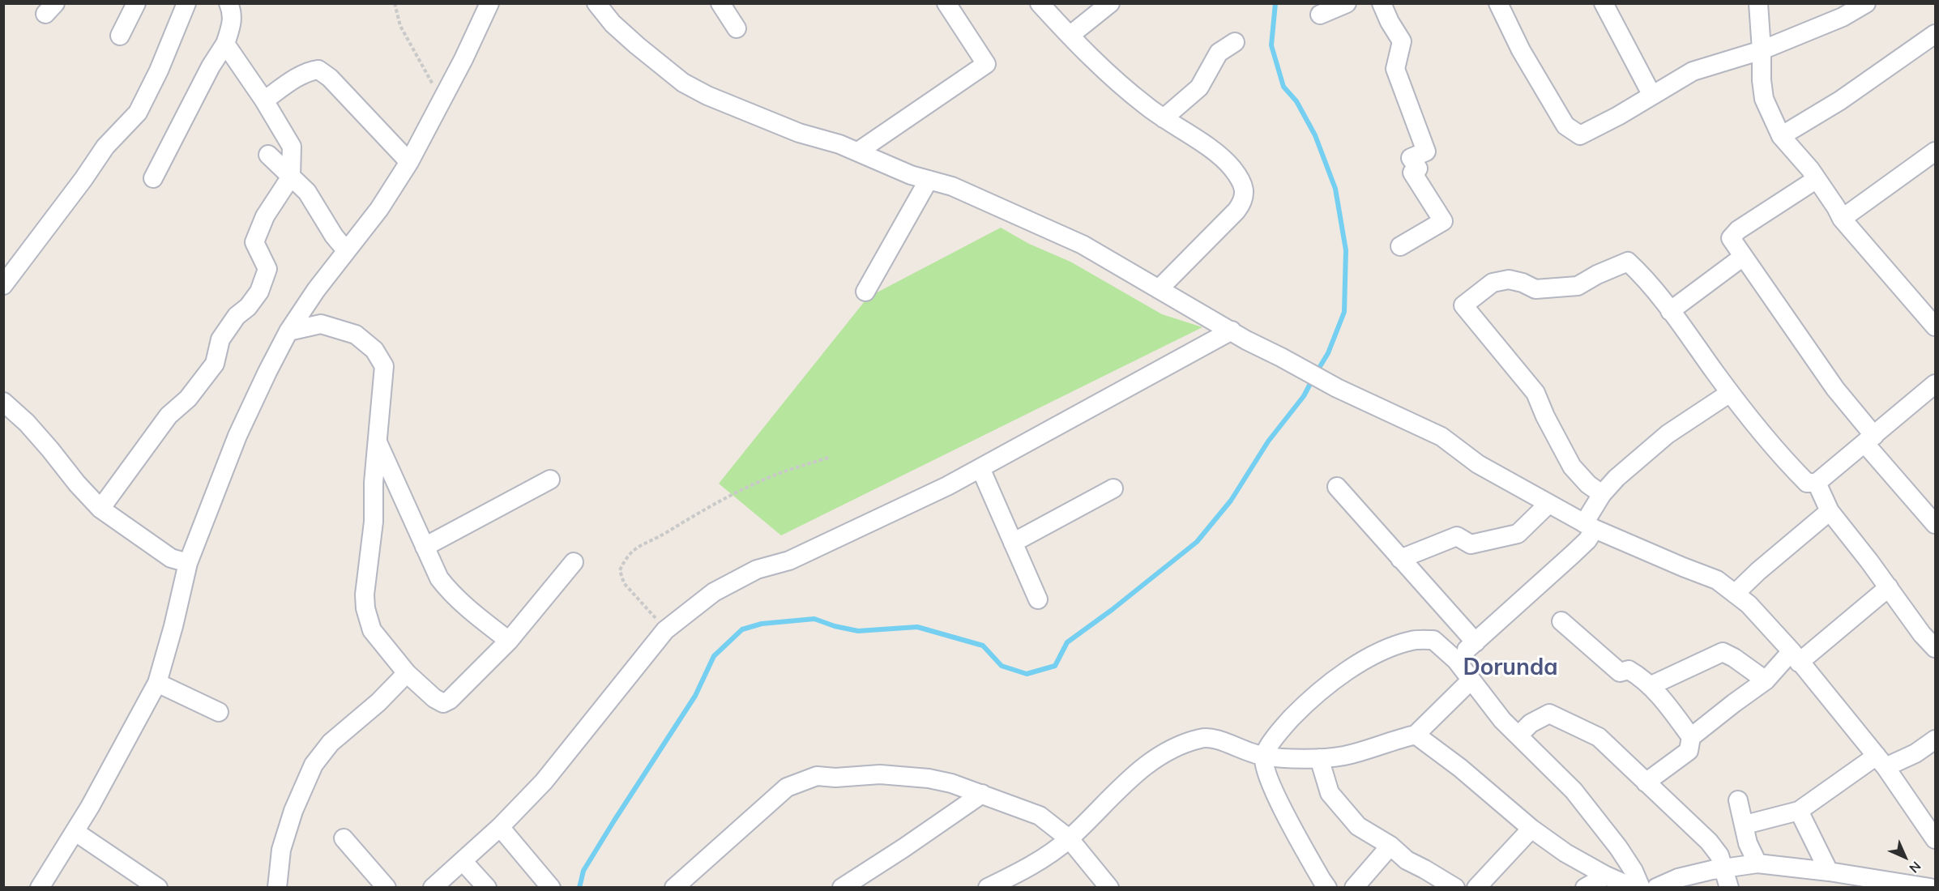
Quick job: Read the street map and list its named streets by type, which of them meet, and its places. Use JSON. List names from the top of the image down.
{
  "districts": ["Dorunda"],
  "north": "bottom right"
}
